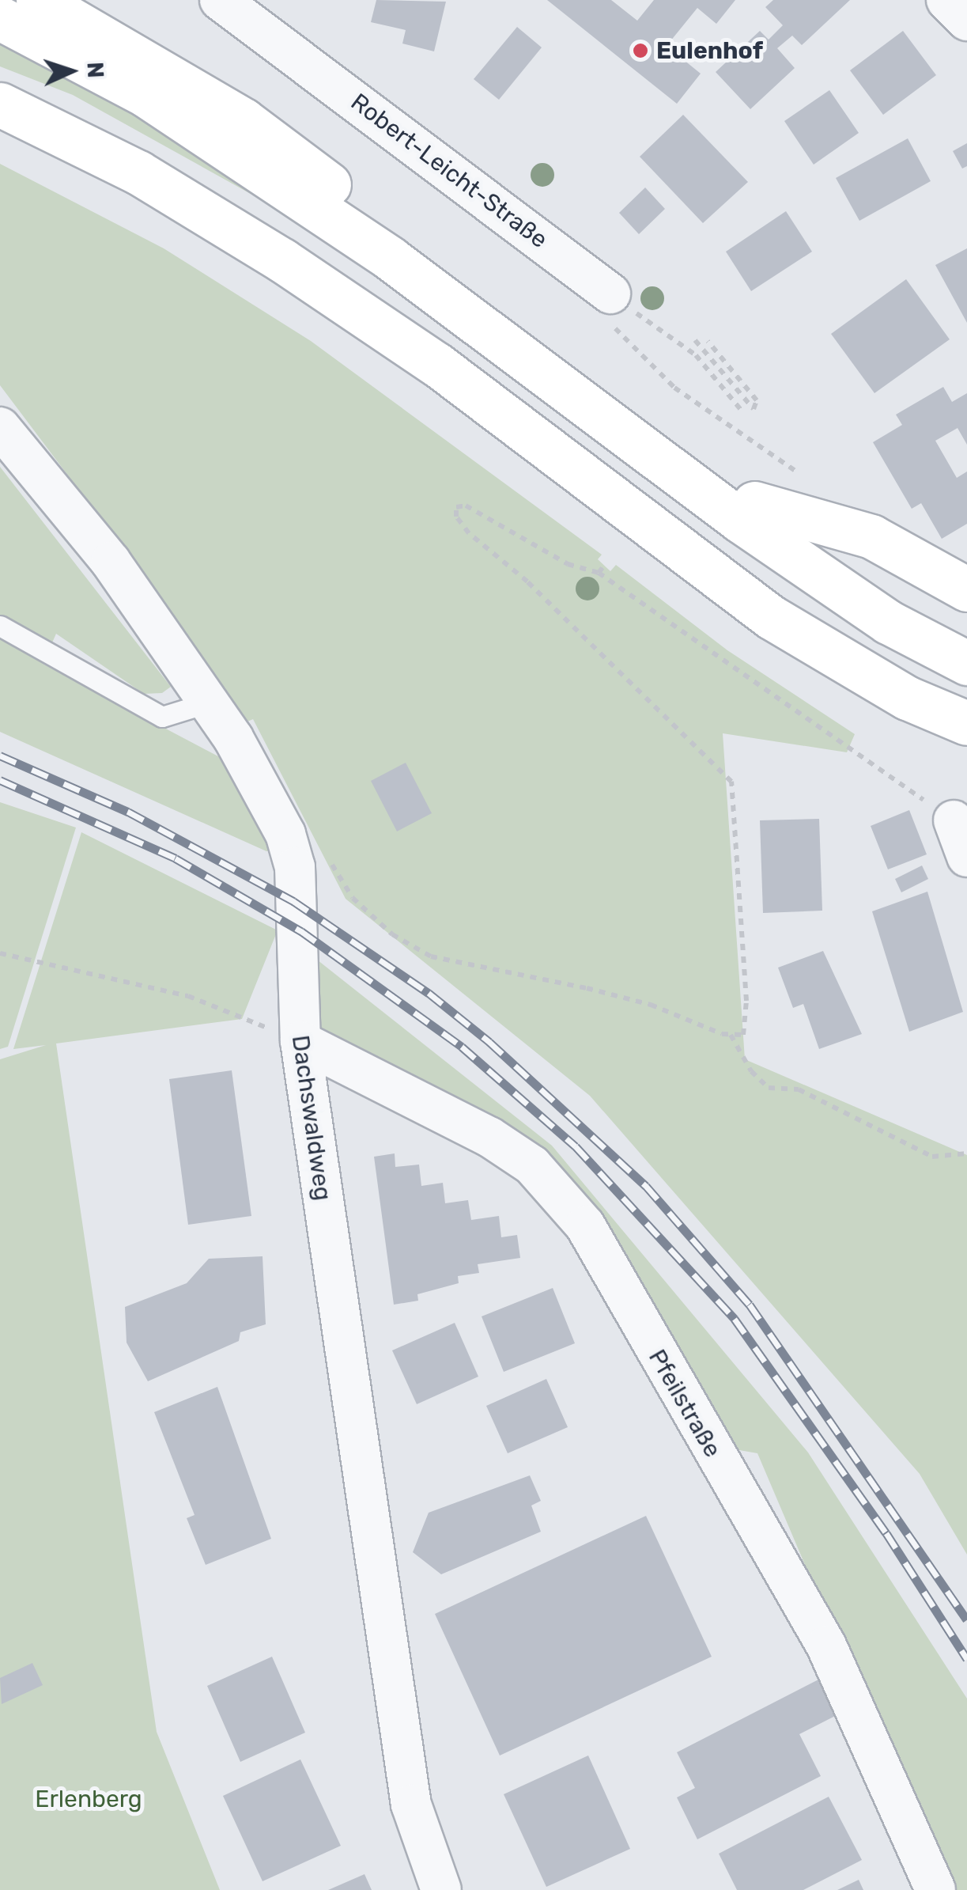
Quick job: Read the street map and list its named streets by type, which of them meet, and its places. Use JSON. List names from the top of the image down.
{
  "streets": {
    "street": ["Robert-Leicht-Straße", "Dachswaldweg", "Pfeilstraße"]
  },
  "crossings": [
    ["Dachswaldweg", "Pfeilstraße"]
  ],
  "parks": ["Erlenberg"],
  "places": ["Eulenhof"],
  "north": "right"
}
